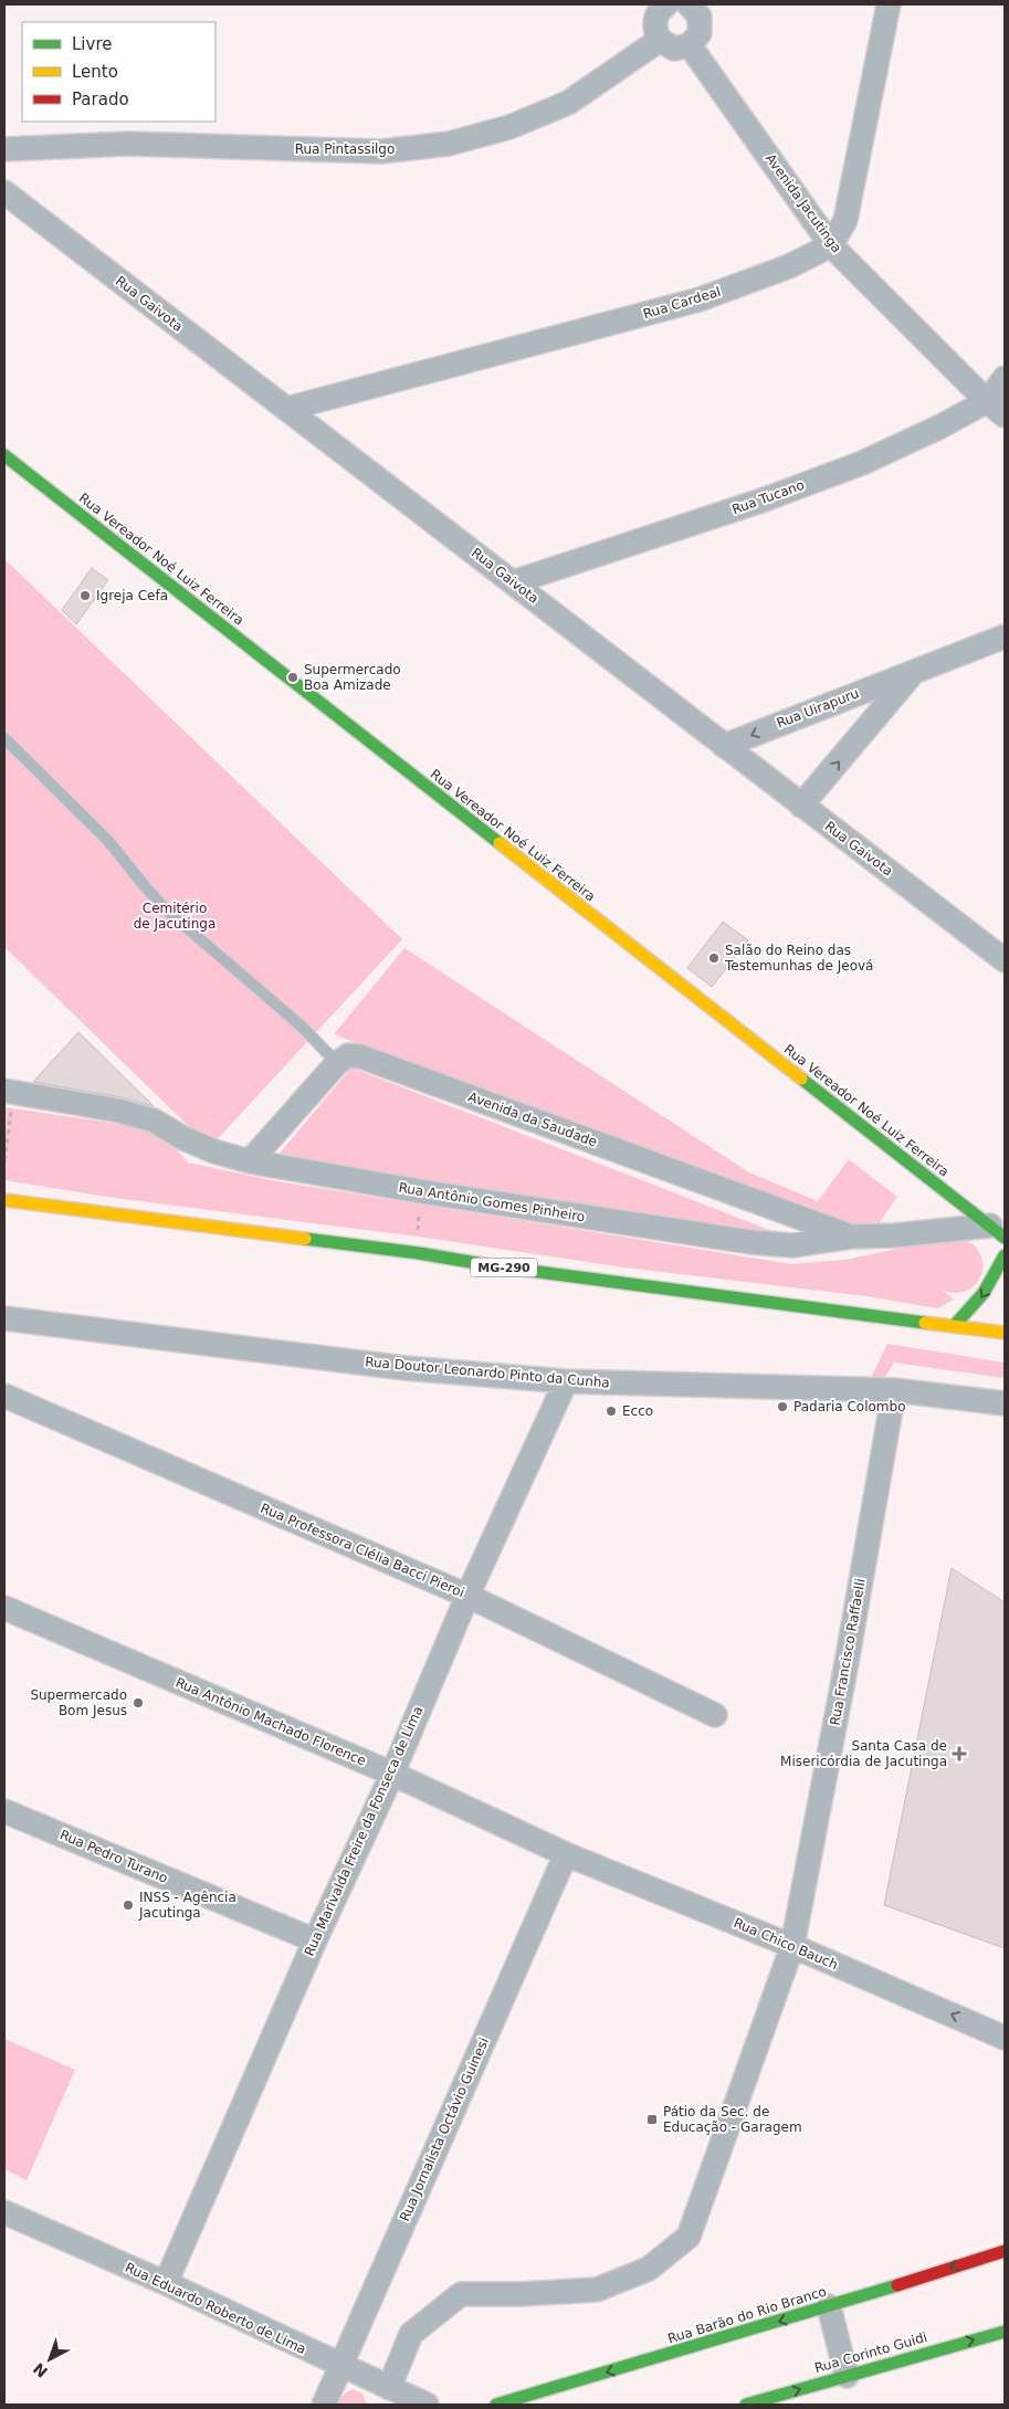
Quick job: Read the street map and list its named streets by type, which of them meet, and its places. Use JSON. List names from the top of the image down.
{
  "streets": {
    "main road": [
      "Rua Vereador Noé Luiz Ferreira",
      "MG-290",
      "Rua Barão do Rio Branco",
      "Rua Corinto Guidi"
    ],
    "street": [
      "Rua Pintassilgo",
      "Avenida Jacutinga",
      "Rua Cardeal",
      "Rua Gaivota",
      "Rua Tucano",
      "Rua Uirapuru",
      "Avenida da Saudade",
      "Rua Antônio Gomes Pinheiro",
      "Rua Doutor Leonardo Pinto da Cunha",
      "Rua Professora Clélia Bacci Pieroi",
      "Rua Francisco Raffaelli",
      "Rua Antônio Machado Florence",
      "Rua Marivalda Freire da Fonseca de Lima",
      "Rua Pedro Turano",
      "Rua Chico Bauch",
      "Rua Jornalista Octávio Guinesi",
      "Rua Eduardo Roberto de Lima"
    ]
  },
  "crossings": [
    ["Avenida Jacutinga", "Rua Cardeal"],
    ["Avenida Jacutinga", "Rua Tucano"],
    ["Rua Cardeal", "Rua Gaivota"],
    ["Rua Gaivota", "Rua Tucano"],
    ["Rua Gaivota", "Rua Uirapuru"],
    ["Rua Vereador Noé Luiz Ferreira", "Rua Antônio Gomes Pinheiro"],
    ["Avenida da Saudade", "Rua Antônio Gomes Pinheiro"],
    ["Rua Doutor Leonardo Pinto da Cunha", "Rua Francisco Raffaelli"],
    ["Rua Doutor Leonardo Pinto da Cunha", "Rua Marivalda Freire da Fonseca de Lima"],
    ["Rua Professora Clélia Bacci Pieroi", "Rua Marivalda Freire da Fonseca de Lima"],
    ["Rua Francisco Raffaelli", "Rua Chico Bauch"],
    ["Rua Francisco Raffaelli", "Rua Eduardo Roberto de Lima"],
    ["Rua Antônio Machado Florence", "Rua Marivalda Freire da Fonseca de Lima"],
    ["Rua Antônio Machado Florence", "Rua Chico Bauch"],
    ["Rua Antônio Machado Florence", "Rua Jornalista Octávio Guinesi"],
    ["Rua Marivalda Freire da Fonseca de Lima", "Rua Pedro Turano"],
    ["Rua Marivalda Freire da Fonseca de Lima", "Rua Eduardo Roberto de Lima"],
    ["Rua Chico Bauch", "Rua Jornalista Octávio Guinesi"],
    ["Rua Jornalista Octávio Guinesi", "Rua Eduardo Roberto de Lima"]
  ],
  "one_way": ["Rua Chico Bauch", "Rua Barão do Rio Branco", "Rua Corinto Guidi"],
  "parks": ["Cemitério de Jacutinga"],
  "places": {
    "other": [
      "Igreja Cefa",
      "Supermercado Boa Amizade",
      "Salão do Reino das Testemunhas de Jeová",
      "Padaria Colombo",
      "Ecco",
      "Supermercado Bom Jesus",
      "INSS - Agência Jacutinga"
    ],
    "health": ["Santa Casa de Misericórdia de Jacutinga"],
    "transit": ["Pátio da Sec. de Educação - Garagem"]
  },
  "legend": ["Livre", "Lento", "Parado"],
  "north": "bottom left"
}
